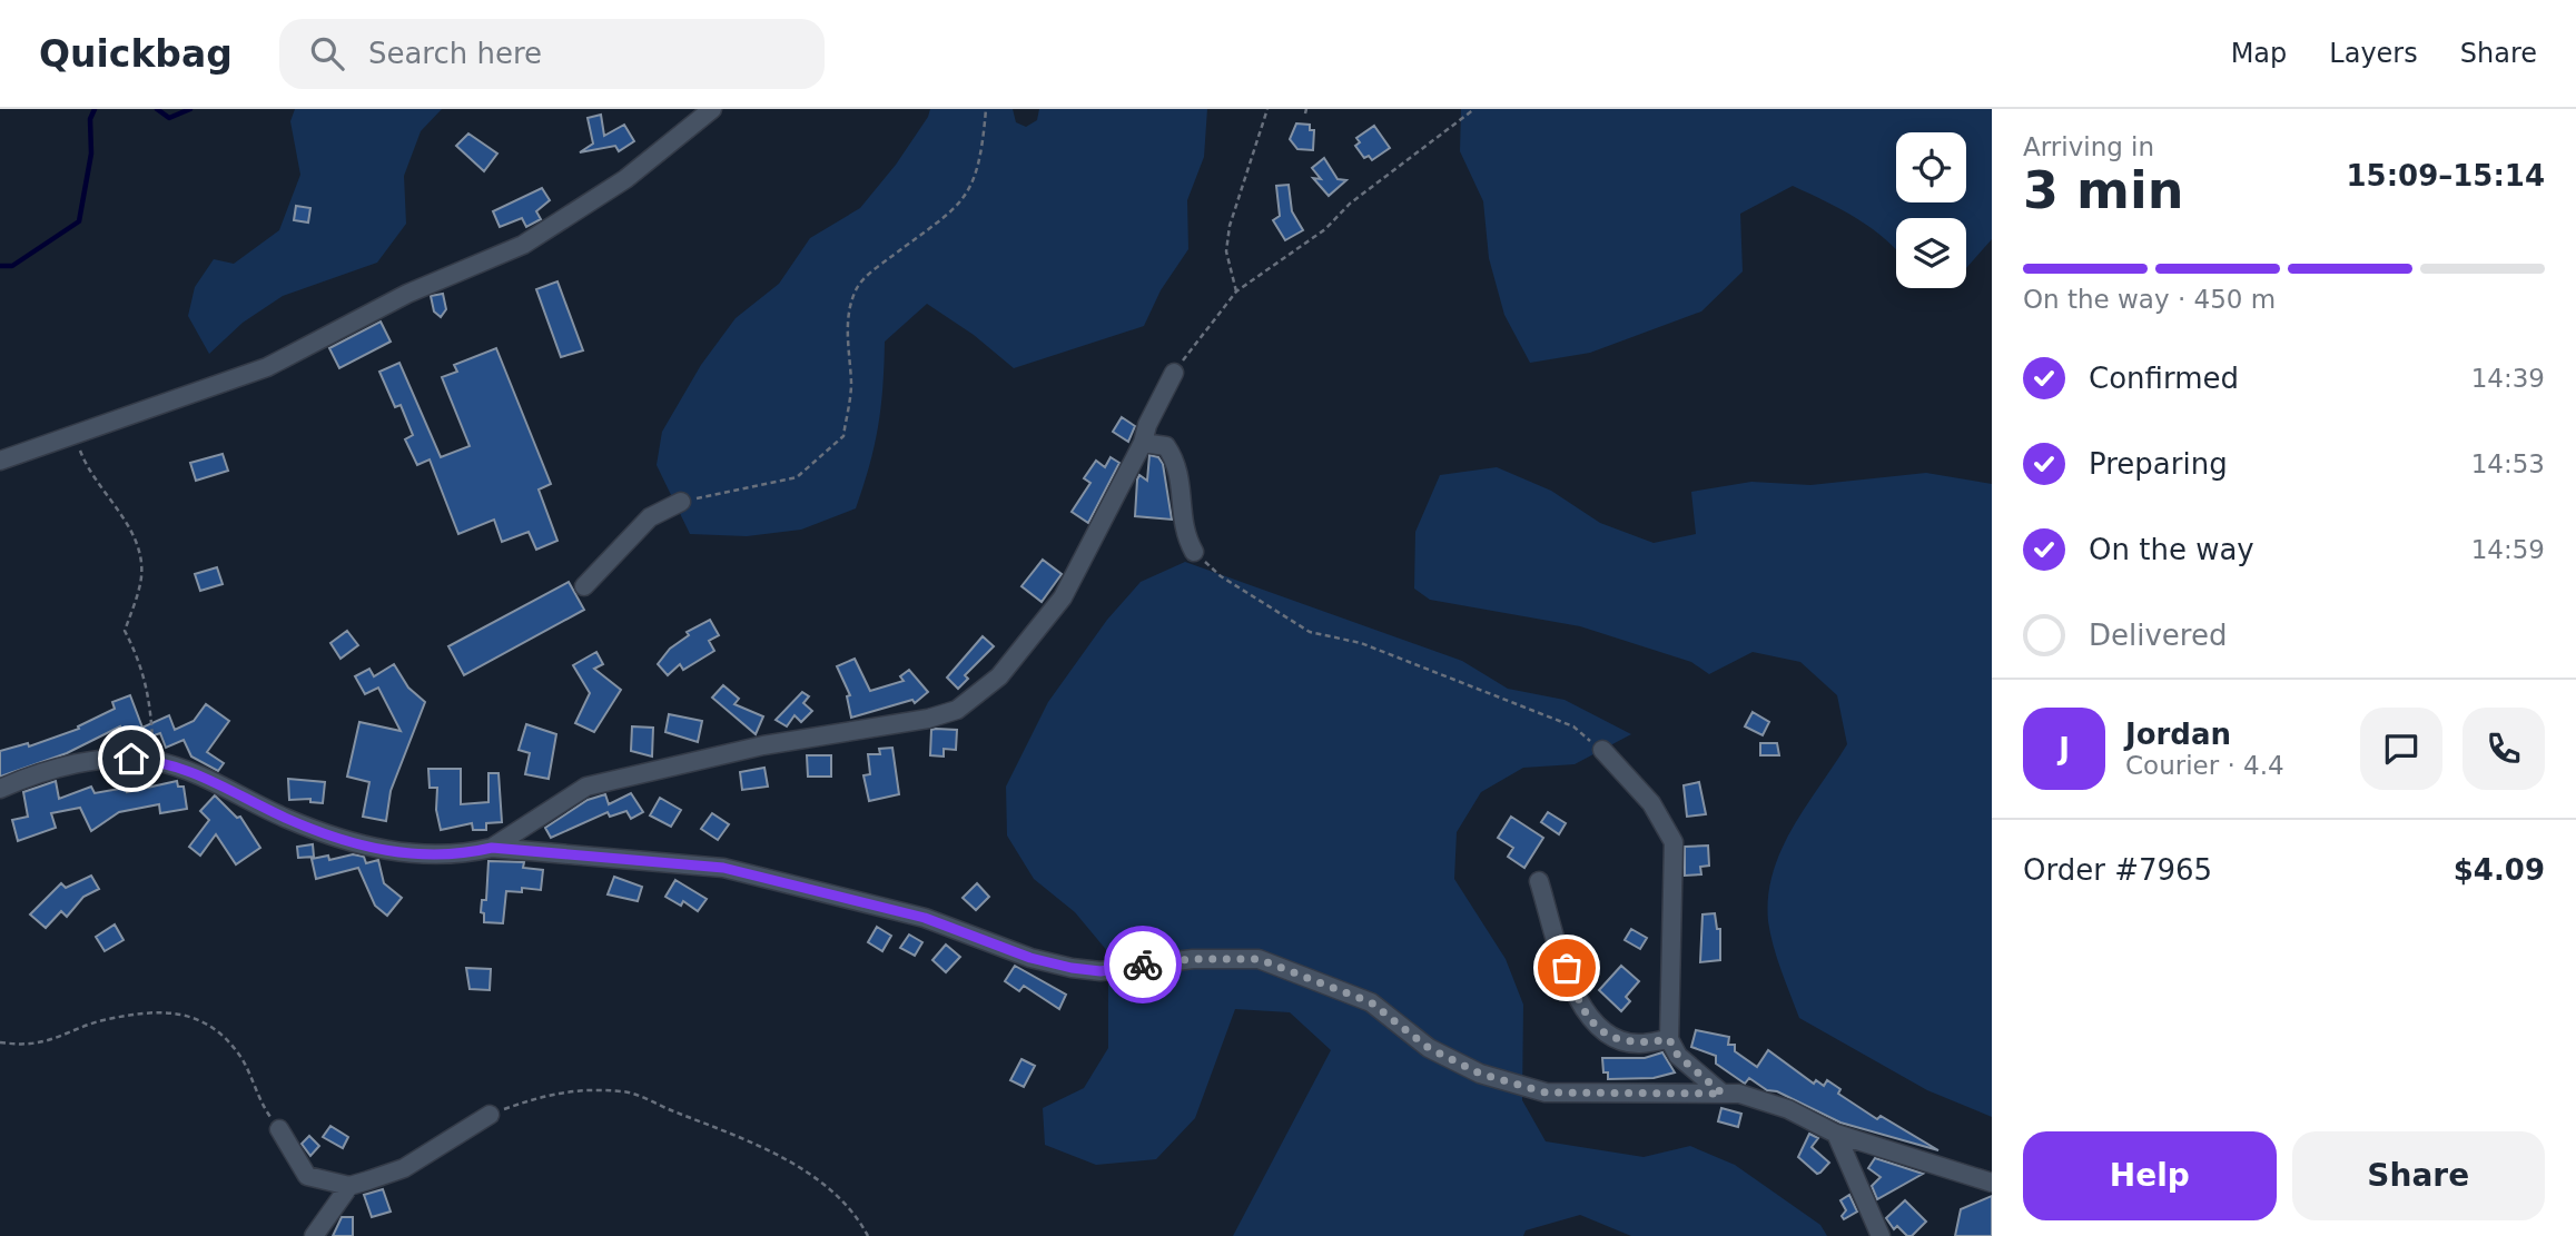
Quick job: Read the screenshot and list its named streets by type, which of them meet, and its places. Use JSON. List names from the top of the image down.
{
  "page": {
    "header": "Quickbag",
    "search": "Search here",
    "nav": ["Map", "Layers", "Share"],
    "heading": ["3 min", "Arriving in", "15:09–15:14"],
    "panel": [
      "Jordan",
      "Courier · 4.4",
      "Order #7965",
      "$4.09"
    ],
    "bar": "On the way · 450 m",
    "list": [
      ["Confirmed", "14:39"],
      ["Preparing", "14:53"],
      ["On the way", "14:59"],
      "Delivered"
    ],
    "round": "J",
    "buttons": ["Help", "Share"]
  }
}
